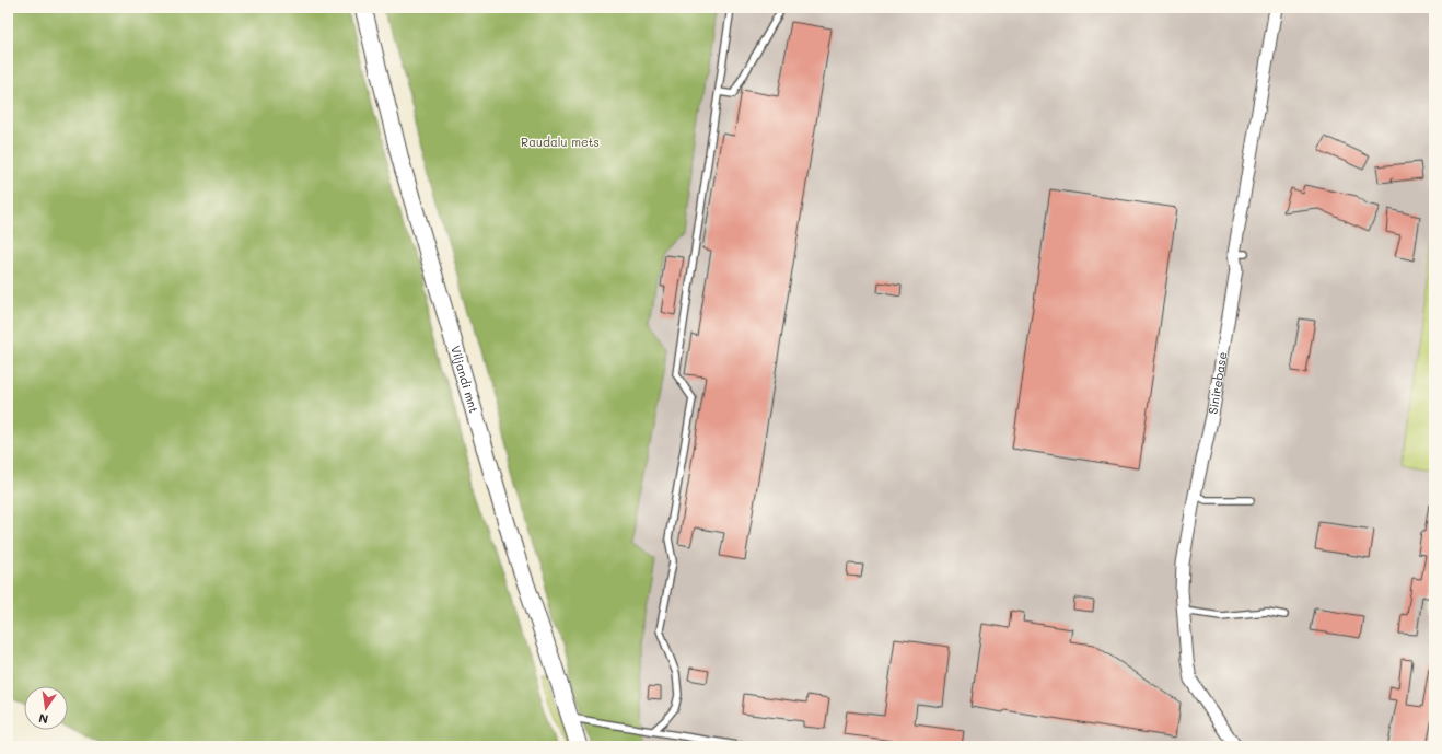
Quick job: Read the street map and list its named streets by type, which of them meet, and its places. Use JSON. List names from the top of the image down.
{
  "streets": {
    "main road": ["Viljandi mnt"],
    "street": ["Sinirebase"]
  },
  "parks": ["Raudalu mets"],
  "north": "bottom"
}
